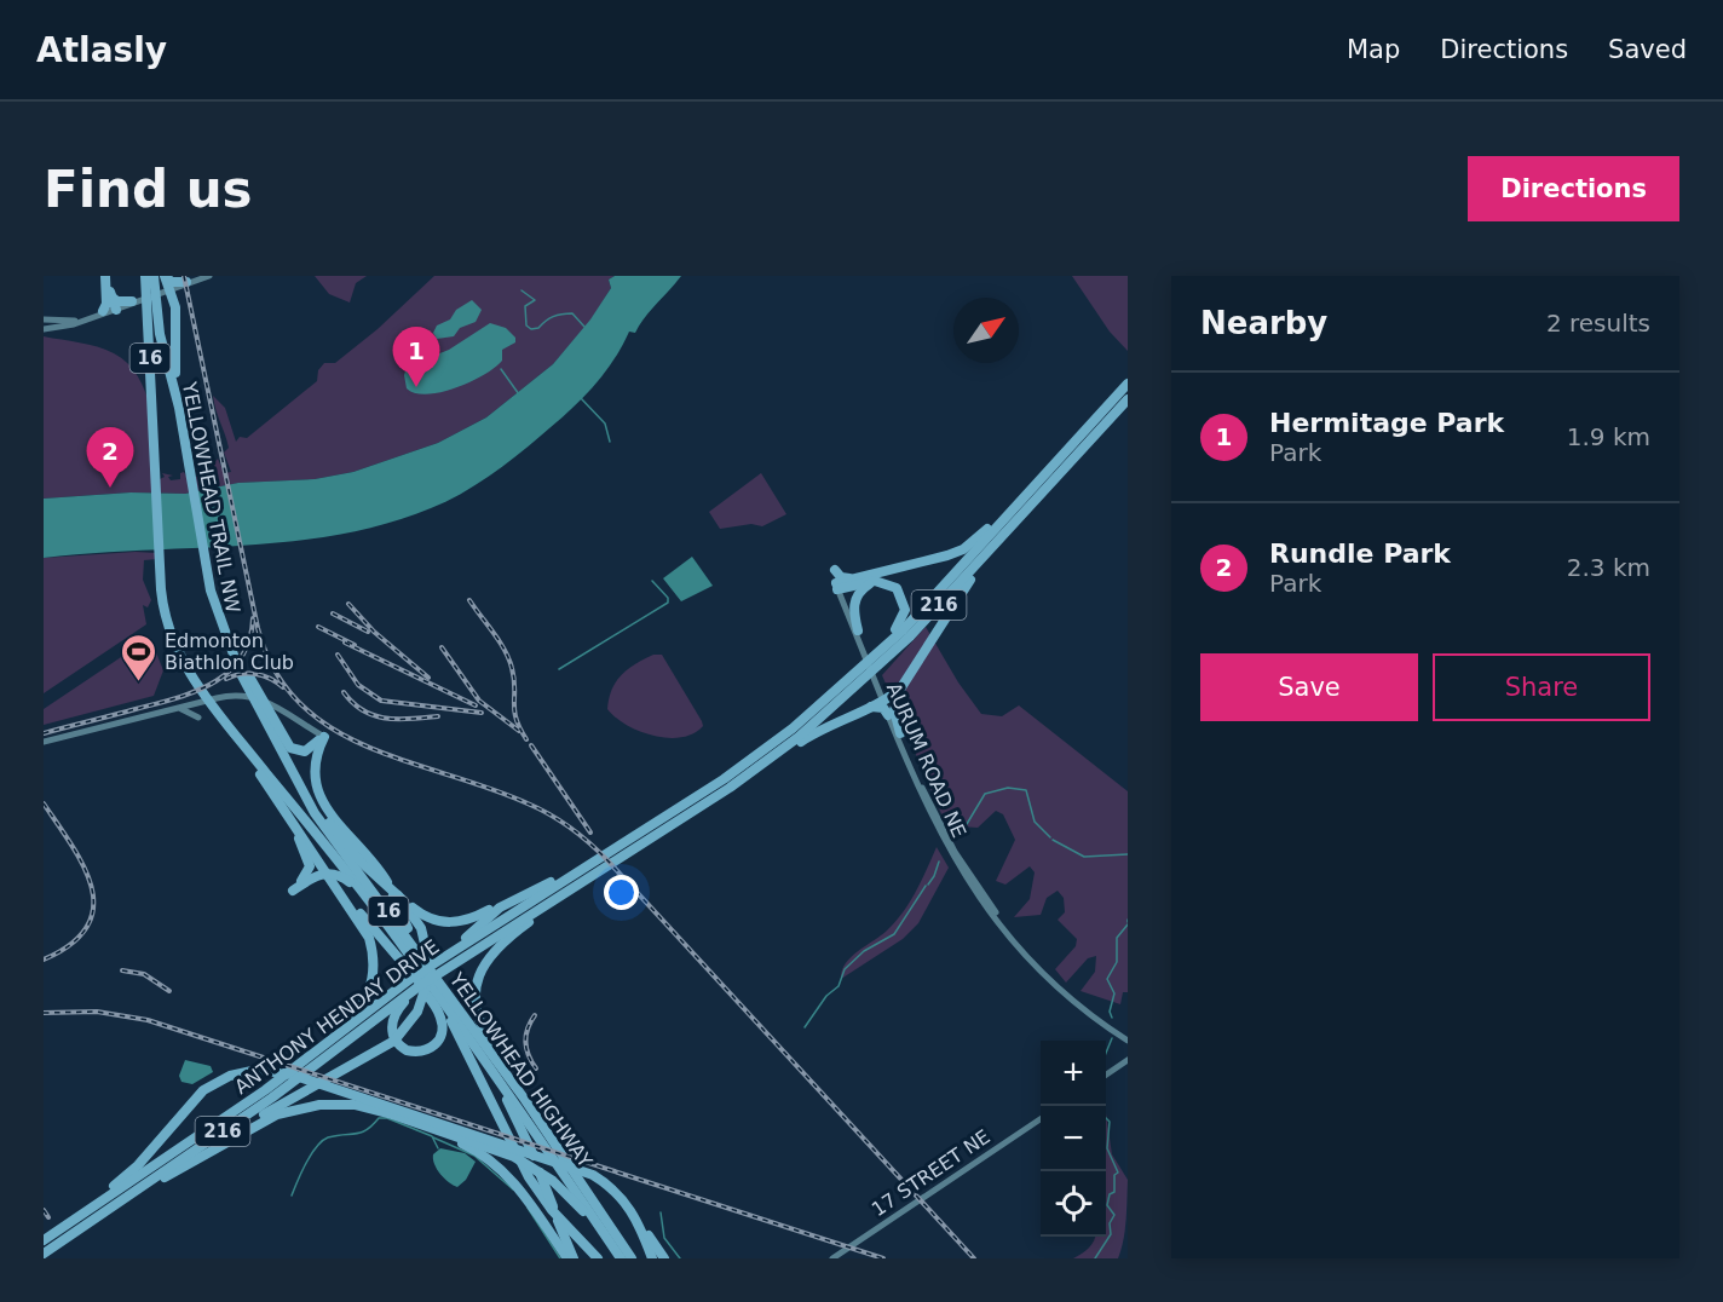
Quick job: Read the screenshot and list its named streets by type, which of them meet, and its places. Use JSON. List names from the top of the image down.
{
  "streets": {
    "highway": [
      "16",
      "YELLOWHEAD TRAIL NW",
      "216",
      "ANTHONY HENDAY DRIVE",
      "YELLOWHEAD HIGHWAY"
    ],
    "main road": ["AURUM ROAD NE", "17 STREET NE"]
  },
  "crossings": [
    ["YELLOWHEAD TRAIL NW", "YELLOWHEAD HIGHWAY"],
    ["216", "ANTHONY HENDAY DRIVE"]
  ],
  "places": {
    "sports": ["Edmonton Biathlon Club"]
  },
  "north": "top right",
  "page": {
    "header": "Atlasly",
    "nav": ["Map", "Directions", "Saved"],
    "buttons": [
      "Directions",
      ["Save", "Share"]
    ],
    "title": "Find us",
    "heading": ["Nearby", "2 results"],
    "pins": ["1", "2"],
    "list": [
      {
        "mark": "1",
        "name": "Hermitage Park",
        "note": "Park",
        "value": "1.9 km"
      },
      {
        "mark": "2",
        "name": "Rundle Park",
        "note": "Park",
        "value": "2.3 km"
      }
    ],
    "map_buttons": ["+", "−"]
  }
}
